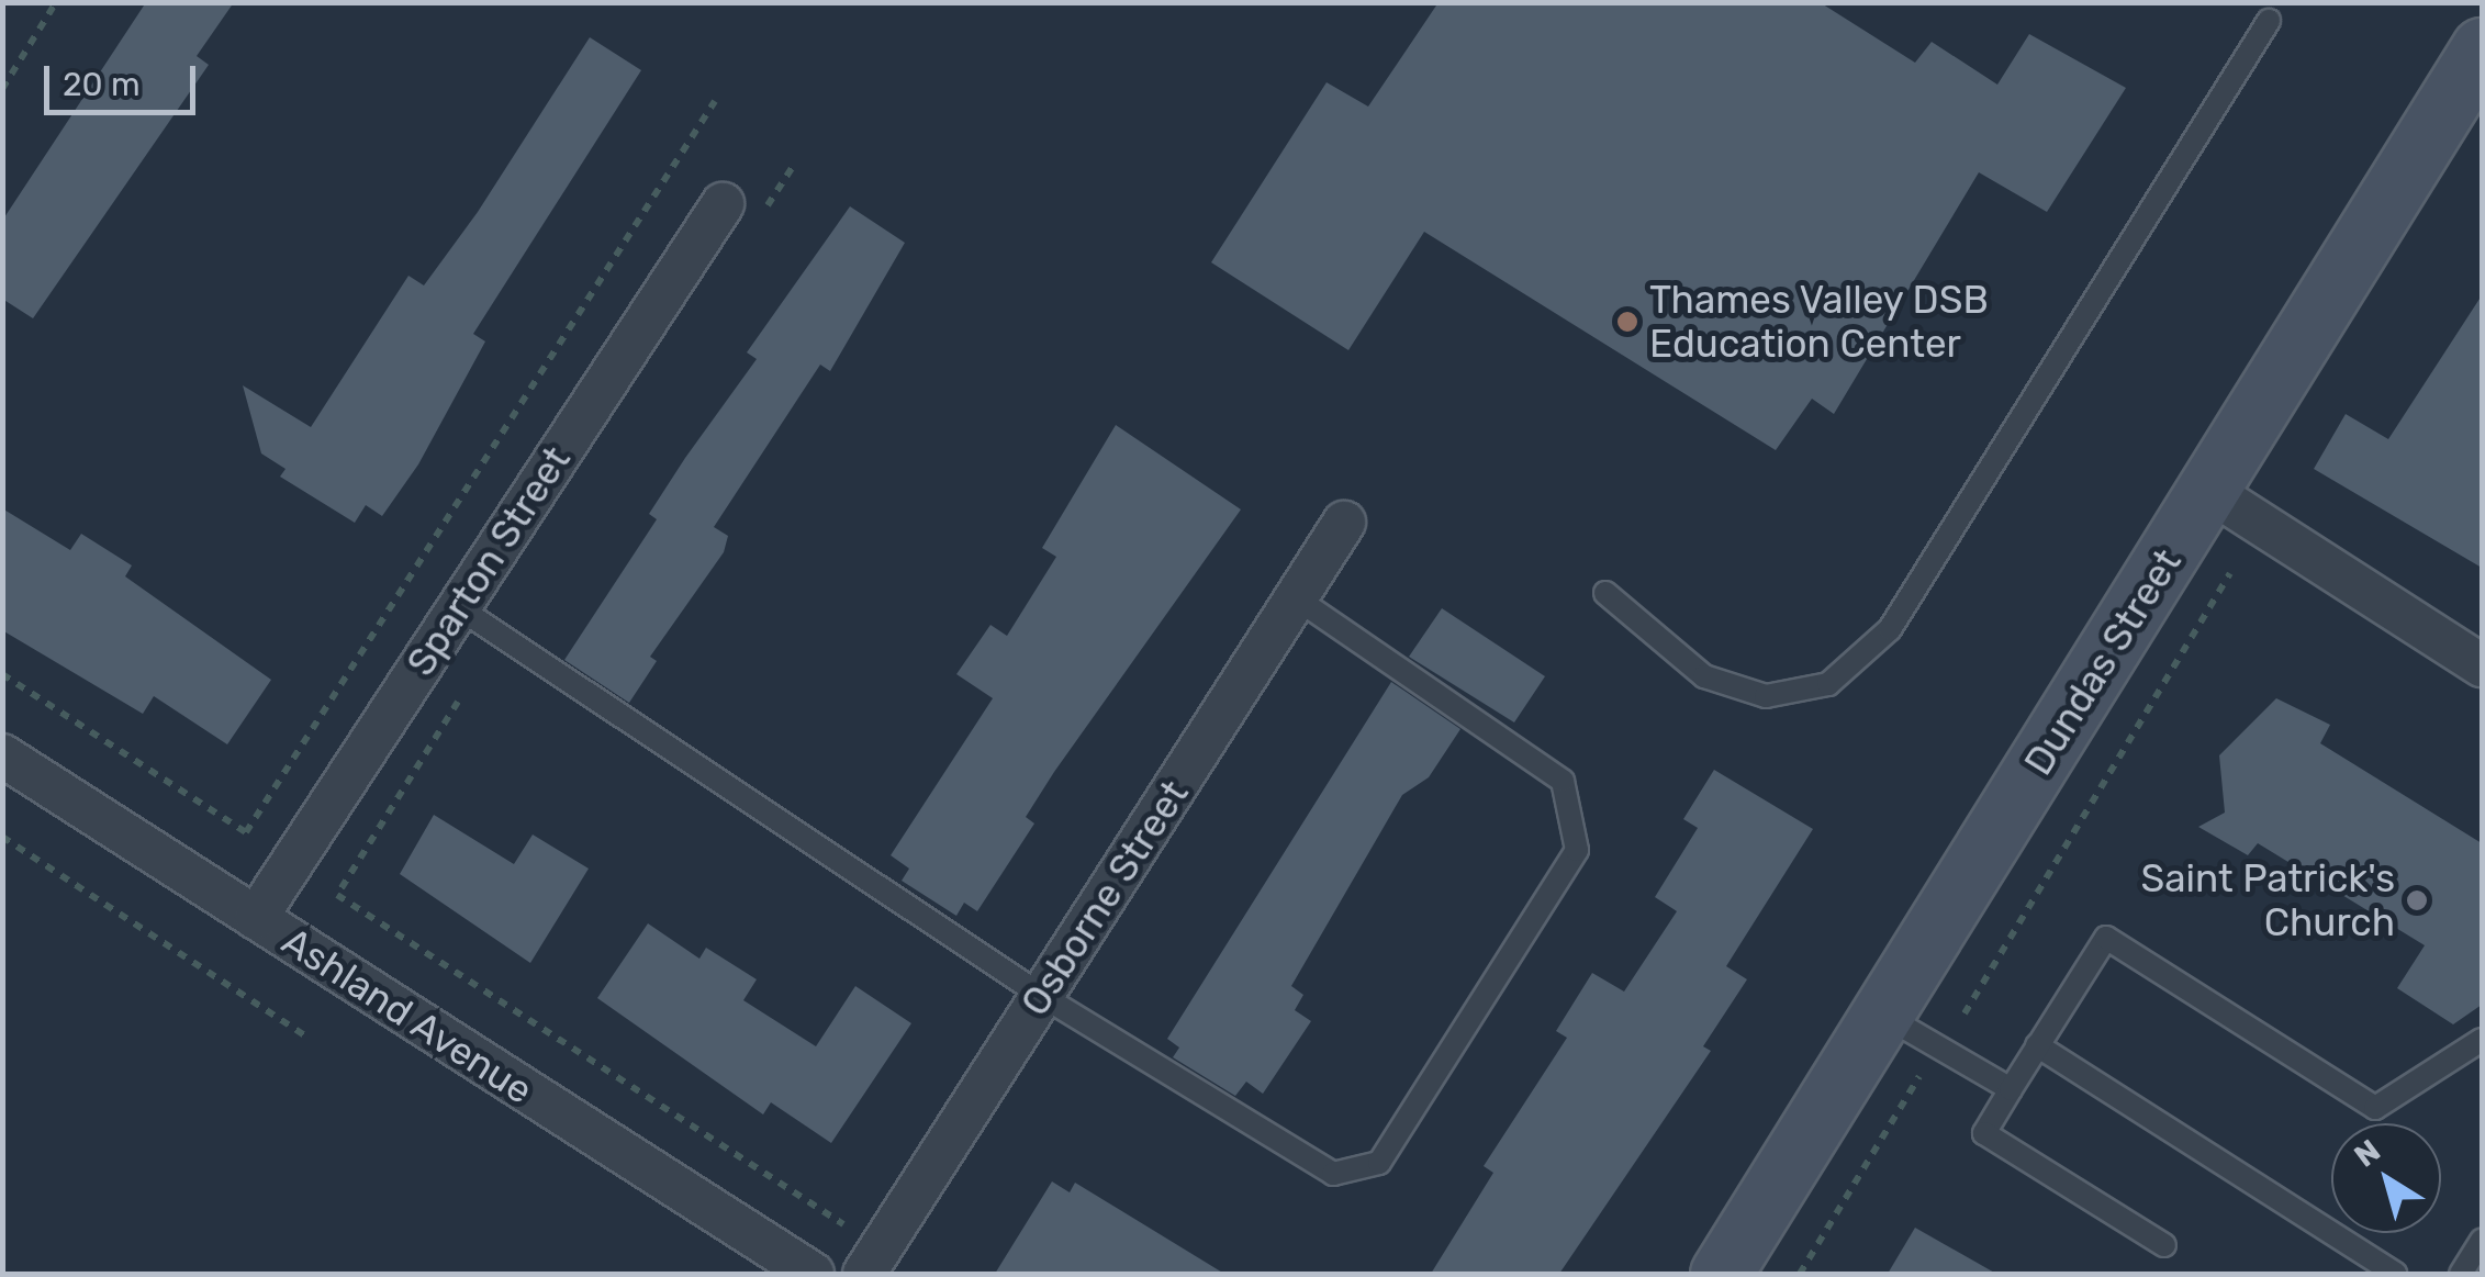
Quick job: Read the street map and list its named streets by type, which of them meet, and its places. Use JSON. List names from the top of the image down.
{
  "streets": {
    "main road": ["Dundas Street"],
    "street": ["Sparton Street", "Osborne Street", "Ashland Avenue"]
  },
  "crossings": [
    ["Sparton Street", "Ashland Avenue"]
  ],
  "places": ["Thames Valley DSB Education Center", "Saint Patrick's Church"],
  "scale_bar": "20 m",
  "north": "top left"
}
